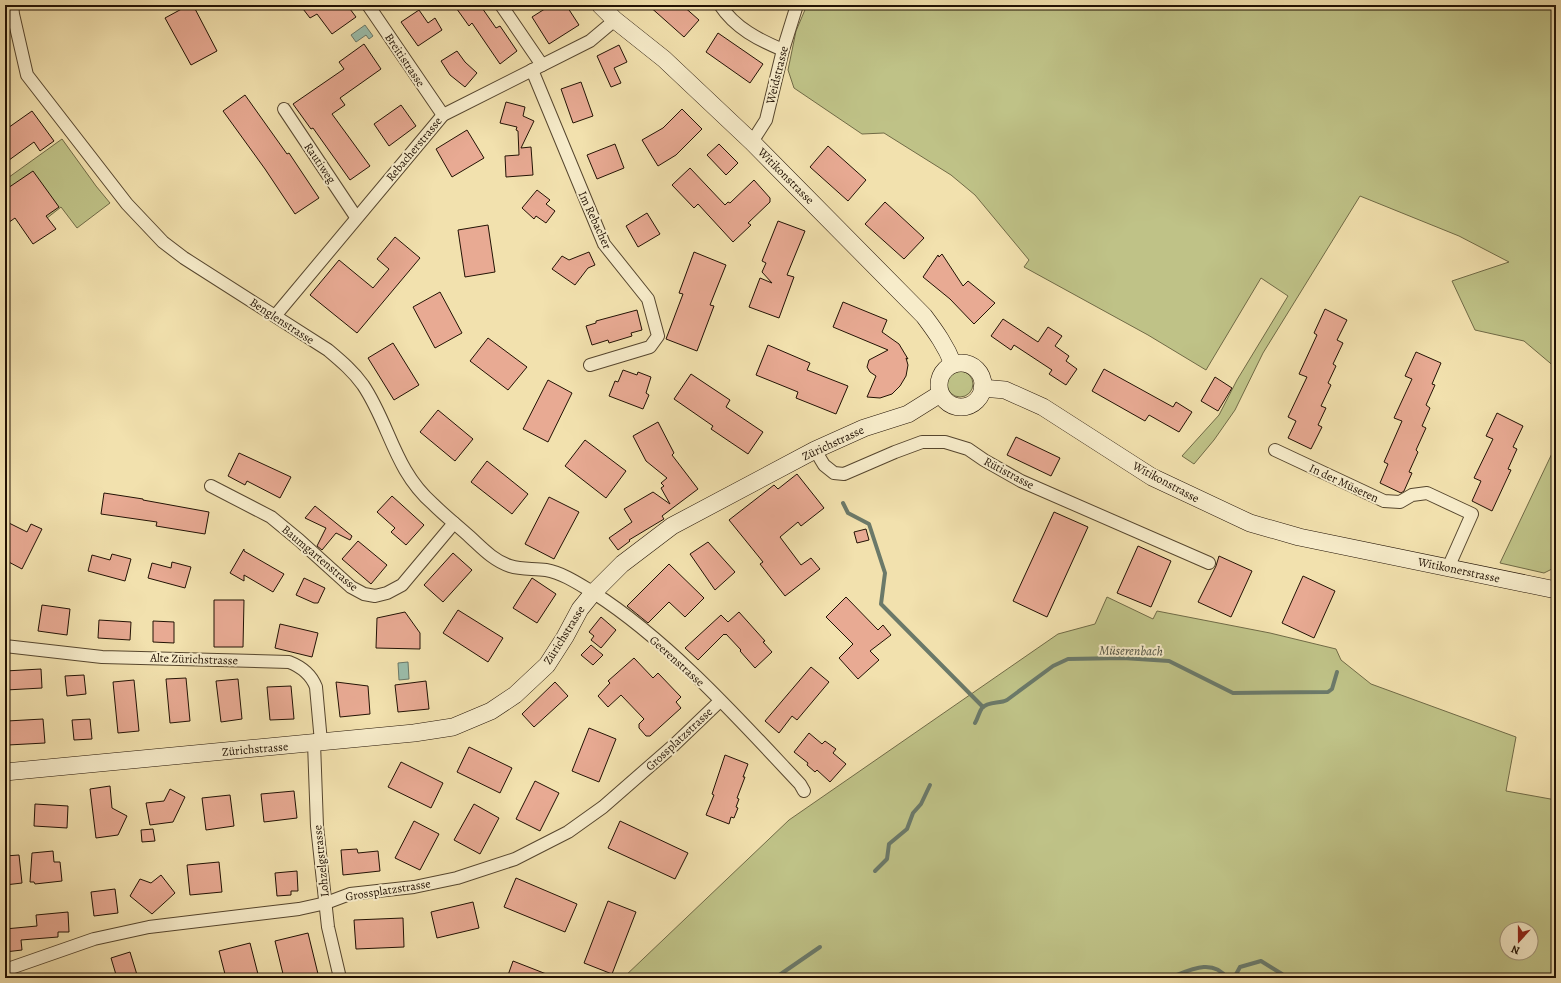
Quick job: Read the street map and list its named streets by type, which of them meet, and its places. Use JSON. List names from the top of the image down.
{
  "streets": {
    "main road": ["Witikonstrasse", "Zürichstrasse", "Witikonerstrasse"],
    "street": [
      "Breitistrasse",
      "Weidstrasse",
      "Rebacherstrasse",
      "Rautiweg",
      "Im Rebacher",
      "Benglenstrasse",
      "Rütistrasse",
      "In der Müseren",
      "Baumgartenstrasse",
      "Alte Zürichstrasse",
      "Geerenstrasse",
      "Grossplatzstrasse",
      "Lohzelgstrasse"
    ]
  },
  "crossings": [
    ["Breitistrasse", "Rebacherstrasse"],
    ["Weidstrasse", "Witikonstrasse"],
    ["Rebacherstrasse", "Rautiweg"],
    ["Rebacherstrasse", "Witikonstrasse"],
    ["Rebacherstrasse", "Im Rebacher"],
    ["Rebacherstrasse", "Benglenstrasse"],
    ["Witikonstrasse", "Zürichstrasse"],
    ["Witikonstrasse", "Witikonerstrasse"],
    ["Benglenstrasse", "Zürichstrasse"],
    ["Benglenstrasse", "Baumgartenstrasse"],
    ["Benglenstrasse", "Geerenstrasse"],
    ["Zürichstrasse", "Rütistrasse"],
    ["Zürichstrasse", "Alte Zürichstrasse"],
    ["Zürichstrasse", "Geerenstrasse"],
    ["Zürichstrasse", "Lohzelgstrasse"],
    ["In der Müseren", "Witikonerstrasse"],
    ["Alte Zürichstrasse", "Lohzelgstrasse"],
    ["Geerenstrasse", "Grossplatzstrasse"],
    ["Grossplatzstrasse", "Lohzelgstrasse"]
  ],
  "water": ["Müserenbach"],
  "north": "bottom"
}
